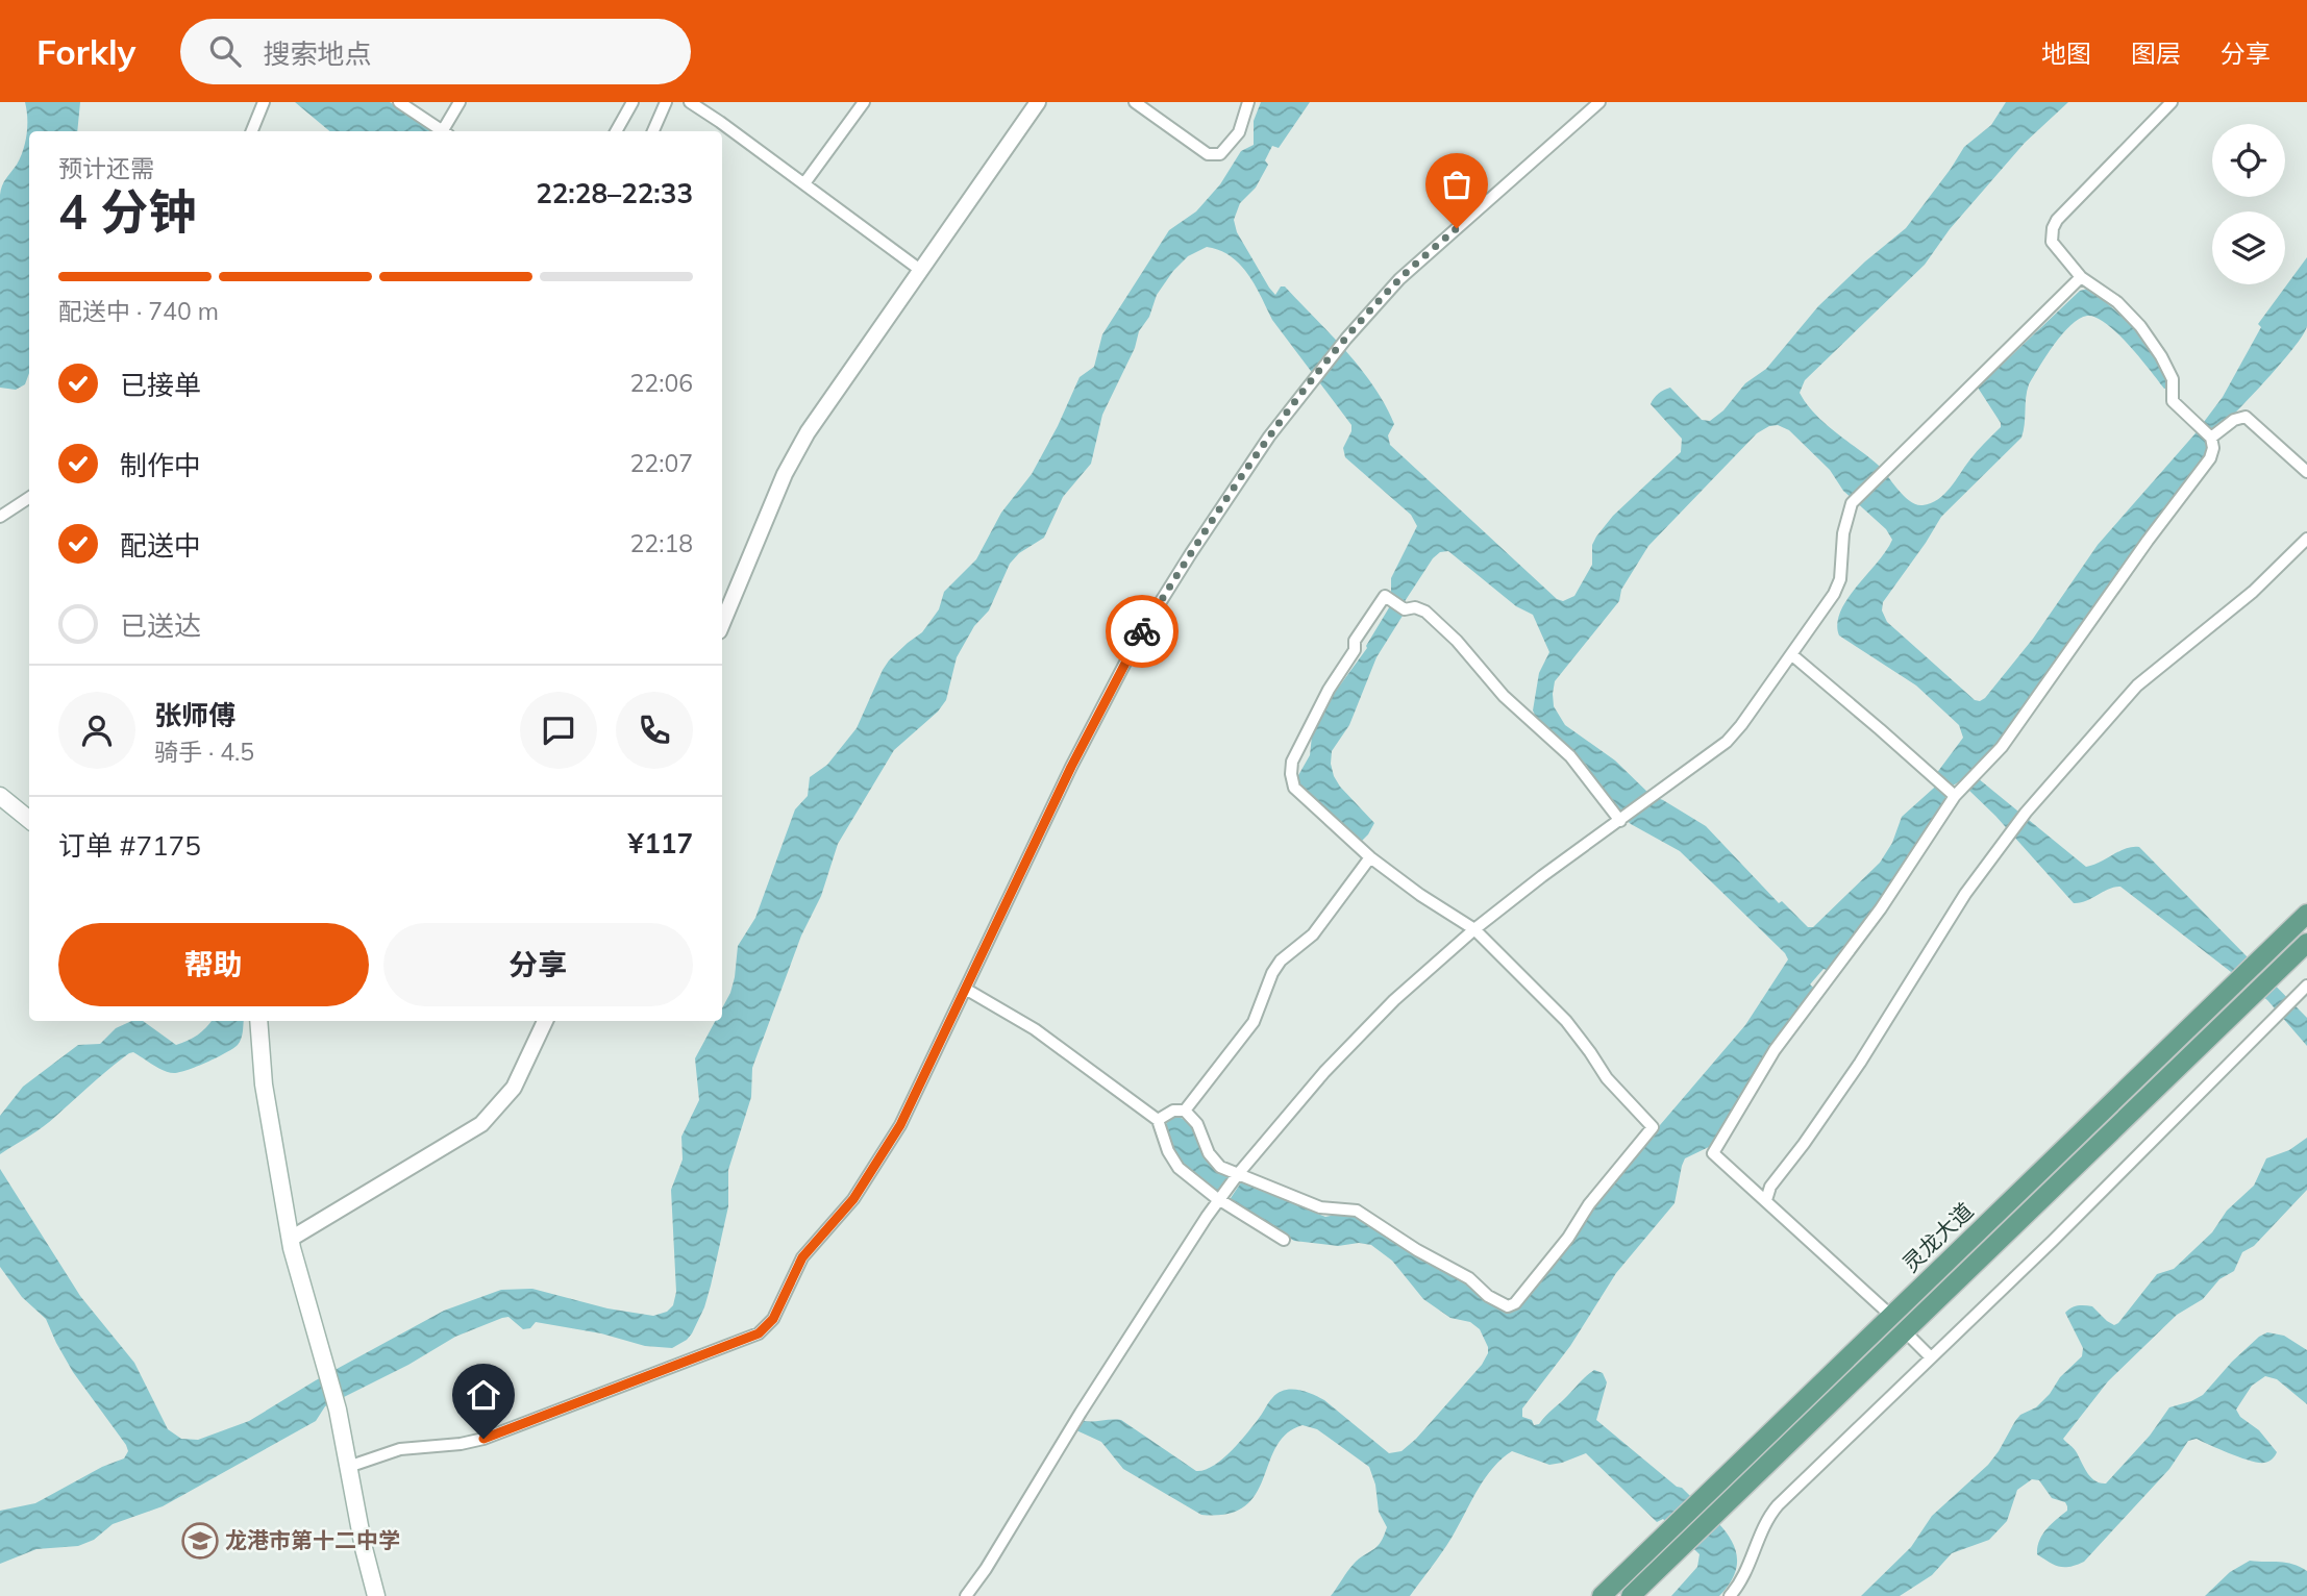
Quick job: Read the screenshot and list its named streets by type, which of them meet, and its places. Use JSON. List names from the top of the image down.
{
  "streets": {
    "main road": ["灵龙大道"]
  },
  "places": {
    "school or university": ["龙港市第十二中学"]
  },
  "page": {
    "header": "Forkly",
    "search": "搜索地点",
    "nav": ["地图", "图层", "分享"],
    "heading": ["4 分钟", "预计还需", "22:28–22:33"],
    "panel": [
      "张师傅",
      "骑手 · 4.5",
      "订单 #7175",
      "¥117"
    ],
    "bar": "配送中 · 740 m",
    "list": [
      ["已接单", "22:06"],
      ["制作中", "22:07"],
      ["配送中", "22:18"],
      "已送达"
    ],
    "buttons": ["帮助", "分享"]
  }
}
